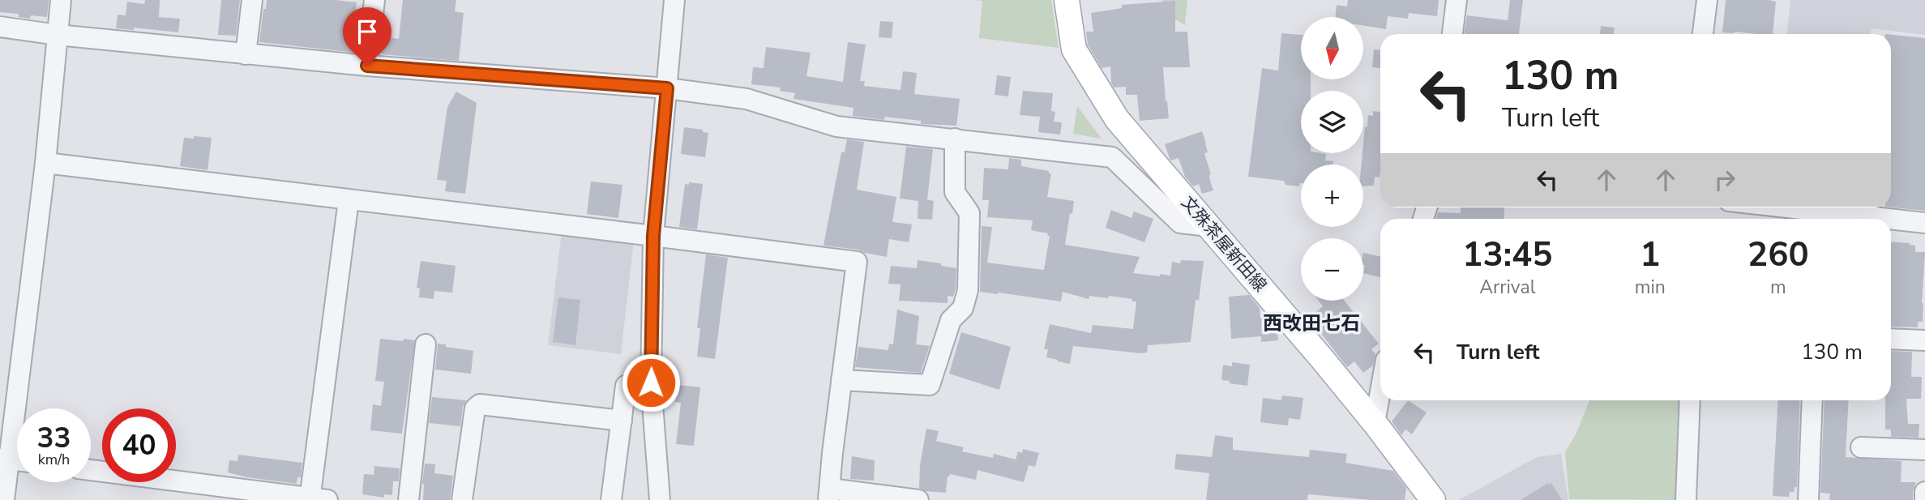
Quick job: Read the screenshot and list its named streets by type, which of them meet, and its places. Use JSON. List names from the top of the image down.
{
  "streets": {
    "main road": ["文殊茶屋新田線"]
  },
  "districts": ["西改田七石"],
  "north": "bottom",
  "page": {
    "map_buttons": ["+", "−"],
    "turn": ["130 m", "Turn left"],
    "eta": [
      "13:45",
      "Arrival",
      "1",
      "min",
      "260",
      "m"
    ],
    "list": [
      {
        "name": "Turn left",
        "value": "130 m"
      }
    ],
    "speed": "33 km/h",
    "limit": "40"
  }
}
